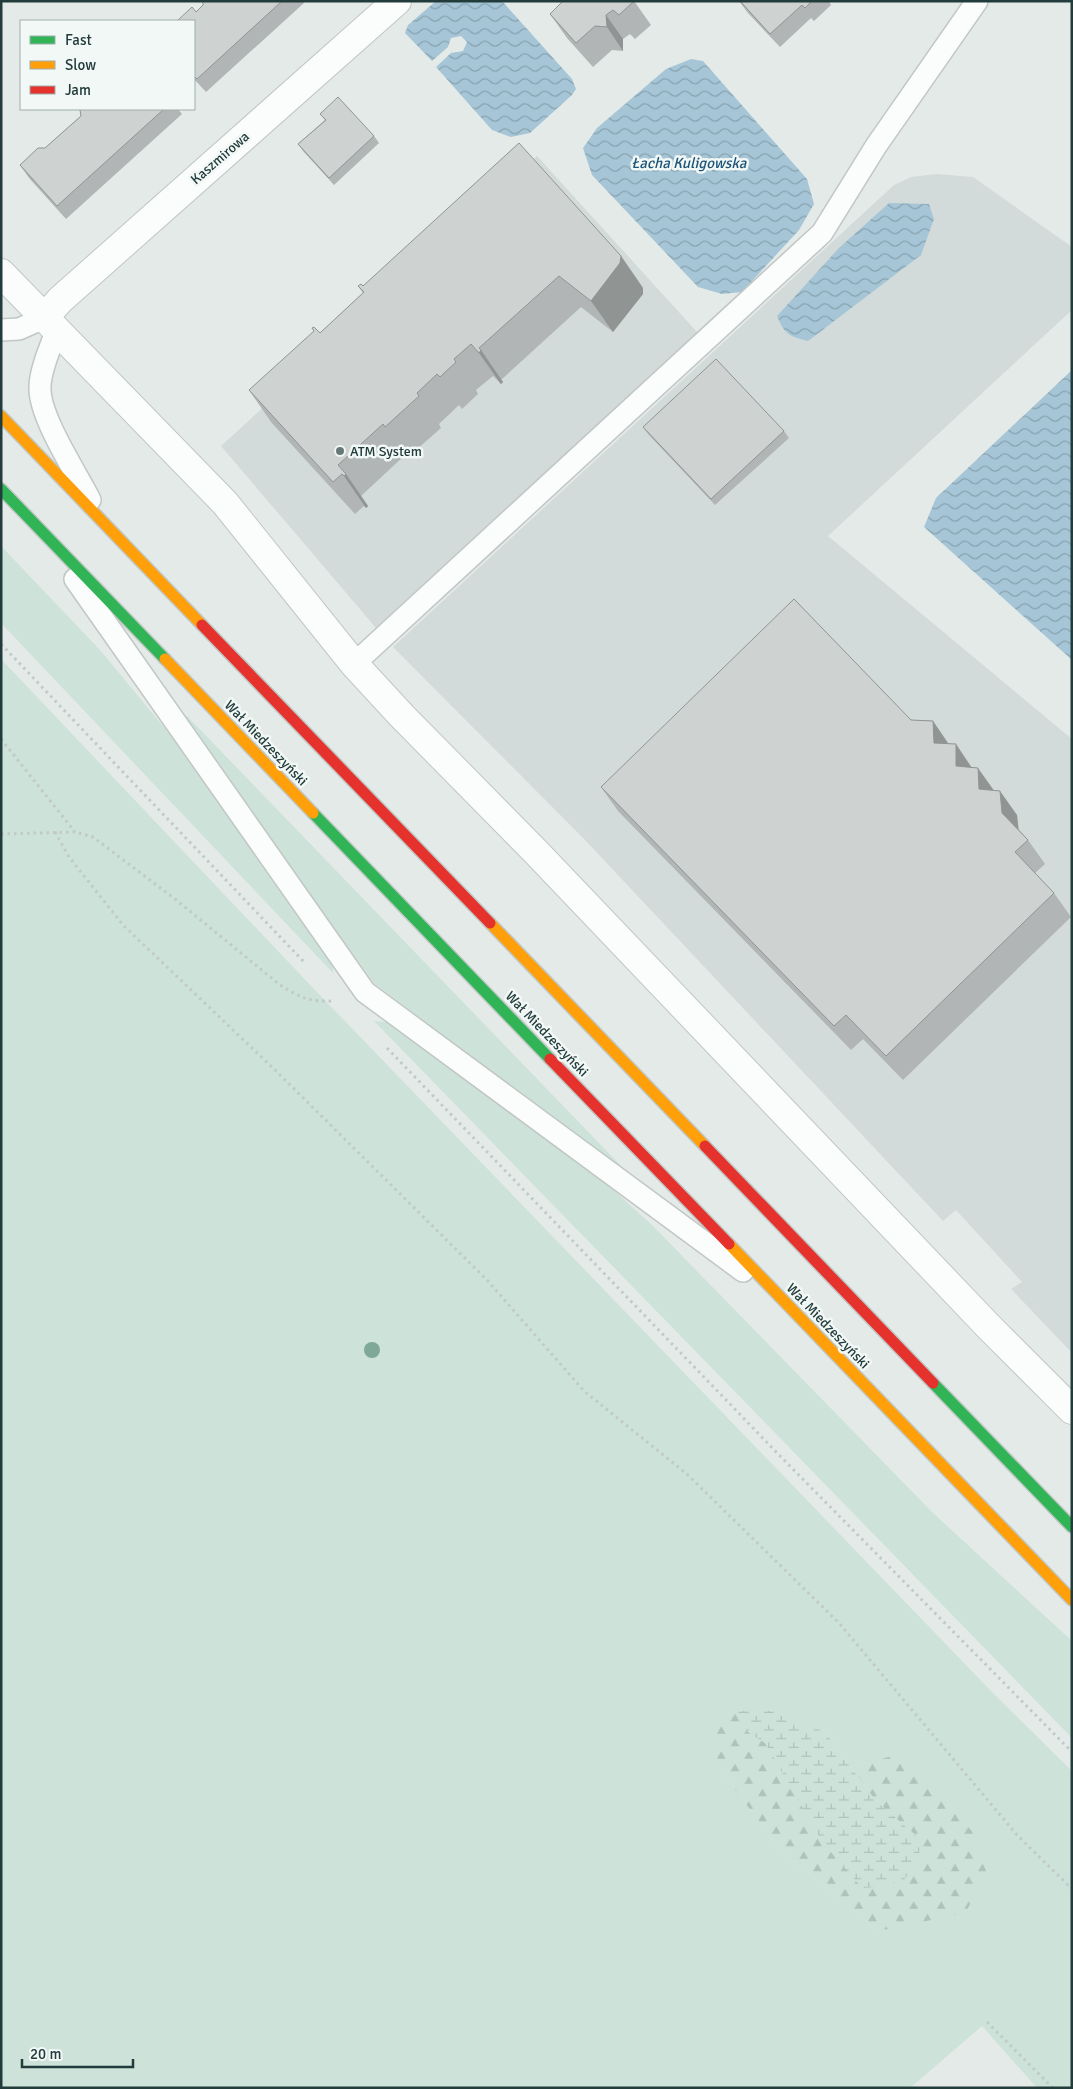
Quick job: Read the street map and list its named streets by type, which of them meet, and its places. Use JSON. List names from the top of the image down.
{
  "streets": {
    "main road": ["Wał Miedzeszyński"],
    "street": ["Kaszmirowa"]
  },
  "water": ["Łacha Kuligowska"],
  "places": ["ATM System"],
  "legend": ["Fast", "Slow", "Jam"],
  "scale_bar": "20 m"
}
